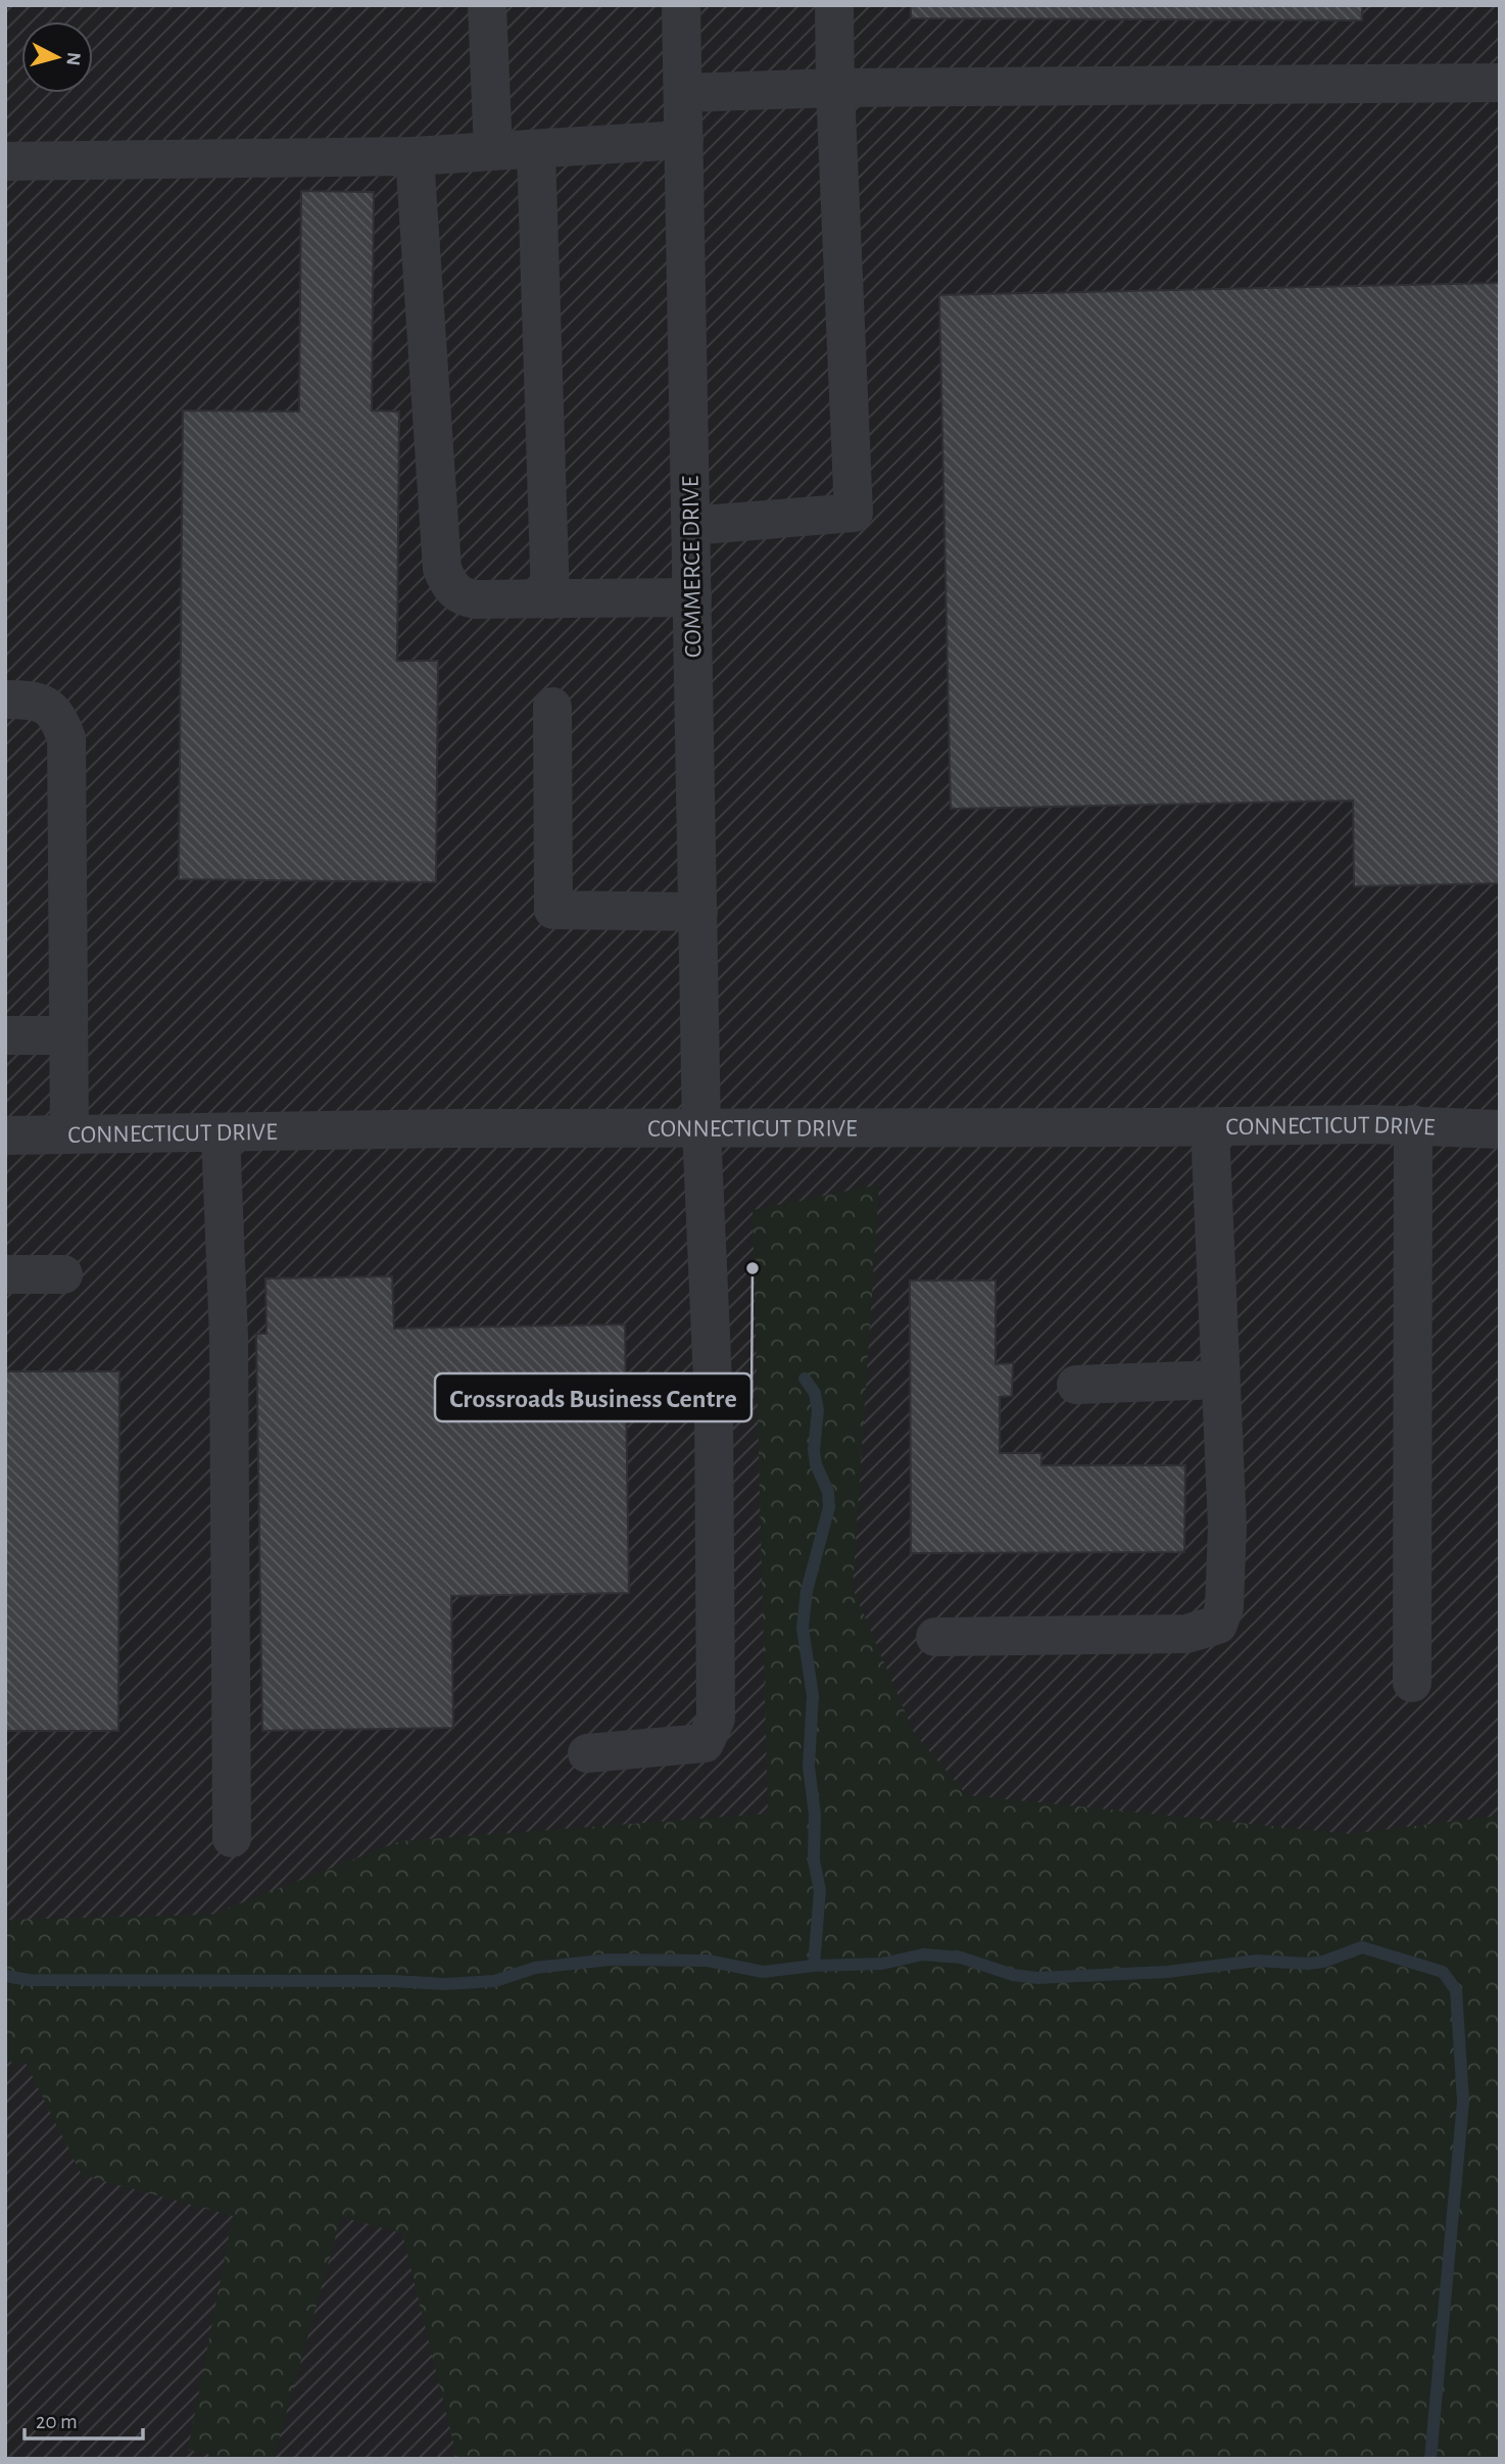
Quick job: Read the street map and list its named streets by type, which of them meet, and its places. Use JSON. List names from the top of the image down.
{
  "streets": {
    "street": ["COMMERCE DRIVE", "CONNECTICUT DRIVE"]
  },
  "crossings": [
    ["COMMERCE DRIVE", "CONNECTICUT DRIVE"]
  ],
  "places": ["Crossroads Business Centre"],
  "scale_bar": "20 m",
  "north": "right"
}
